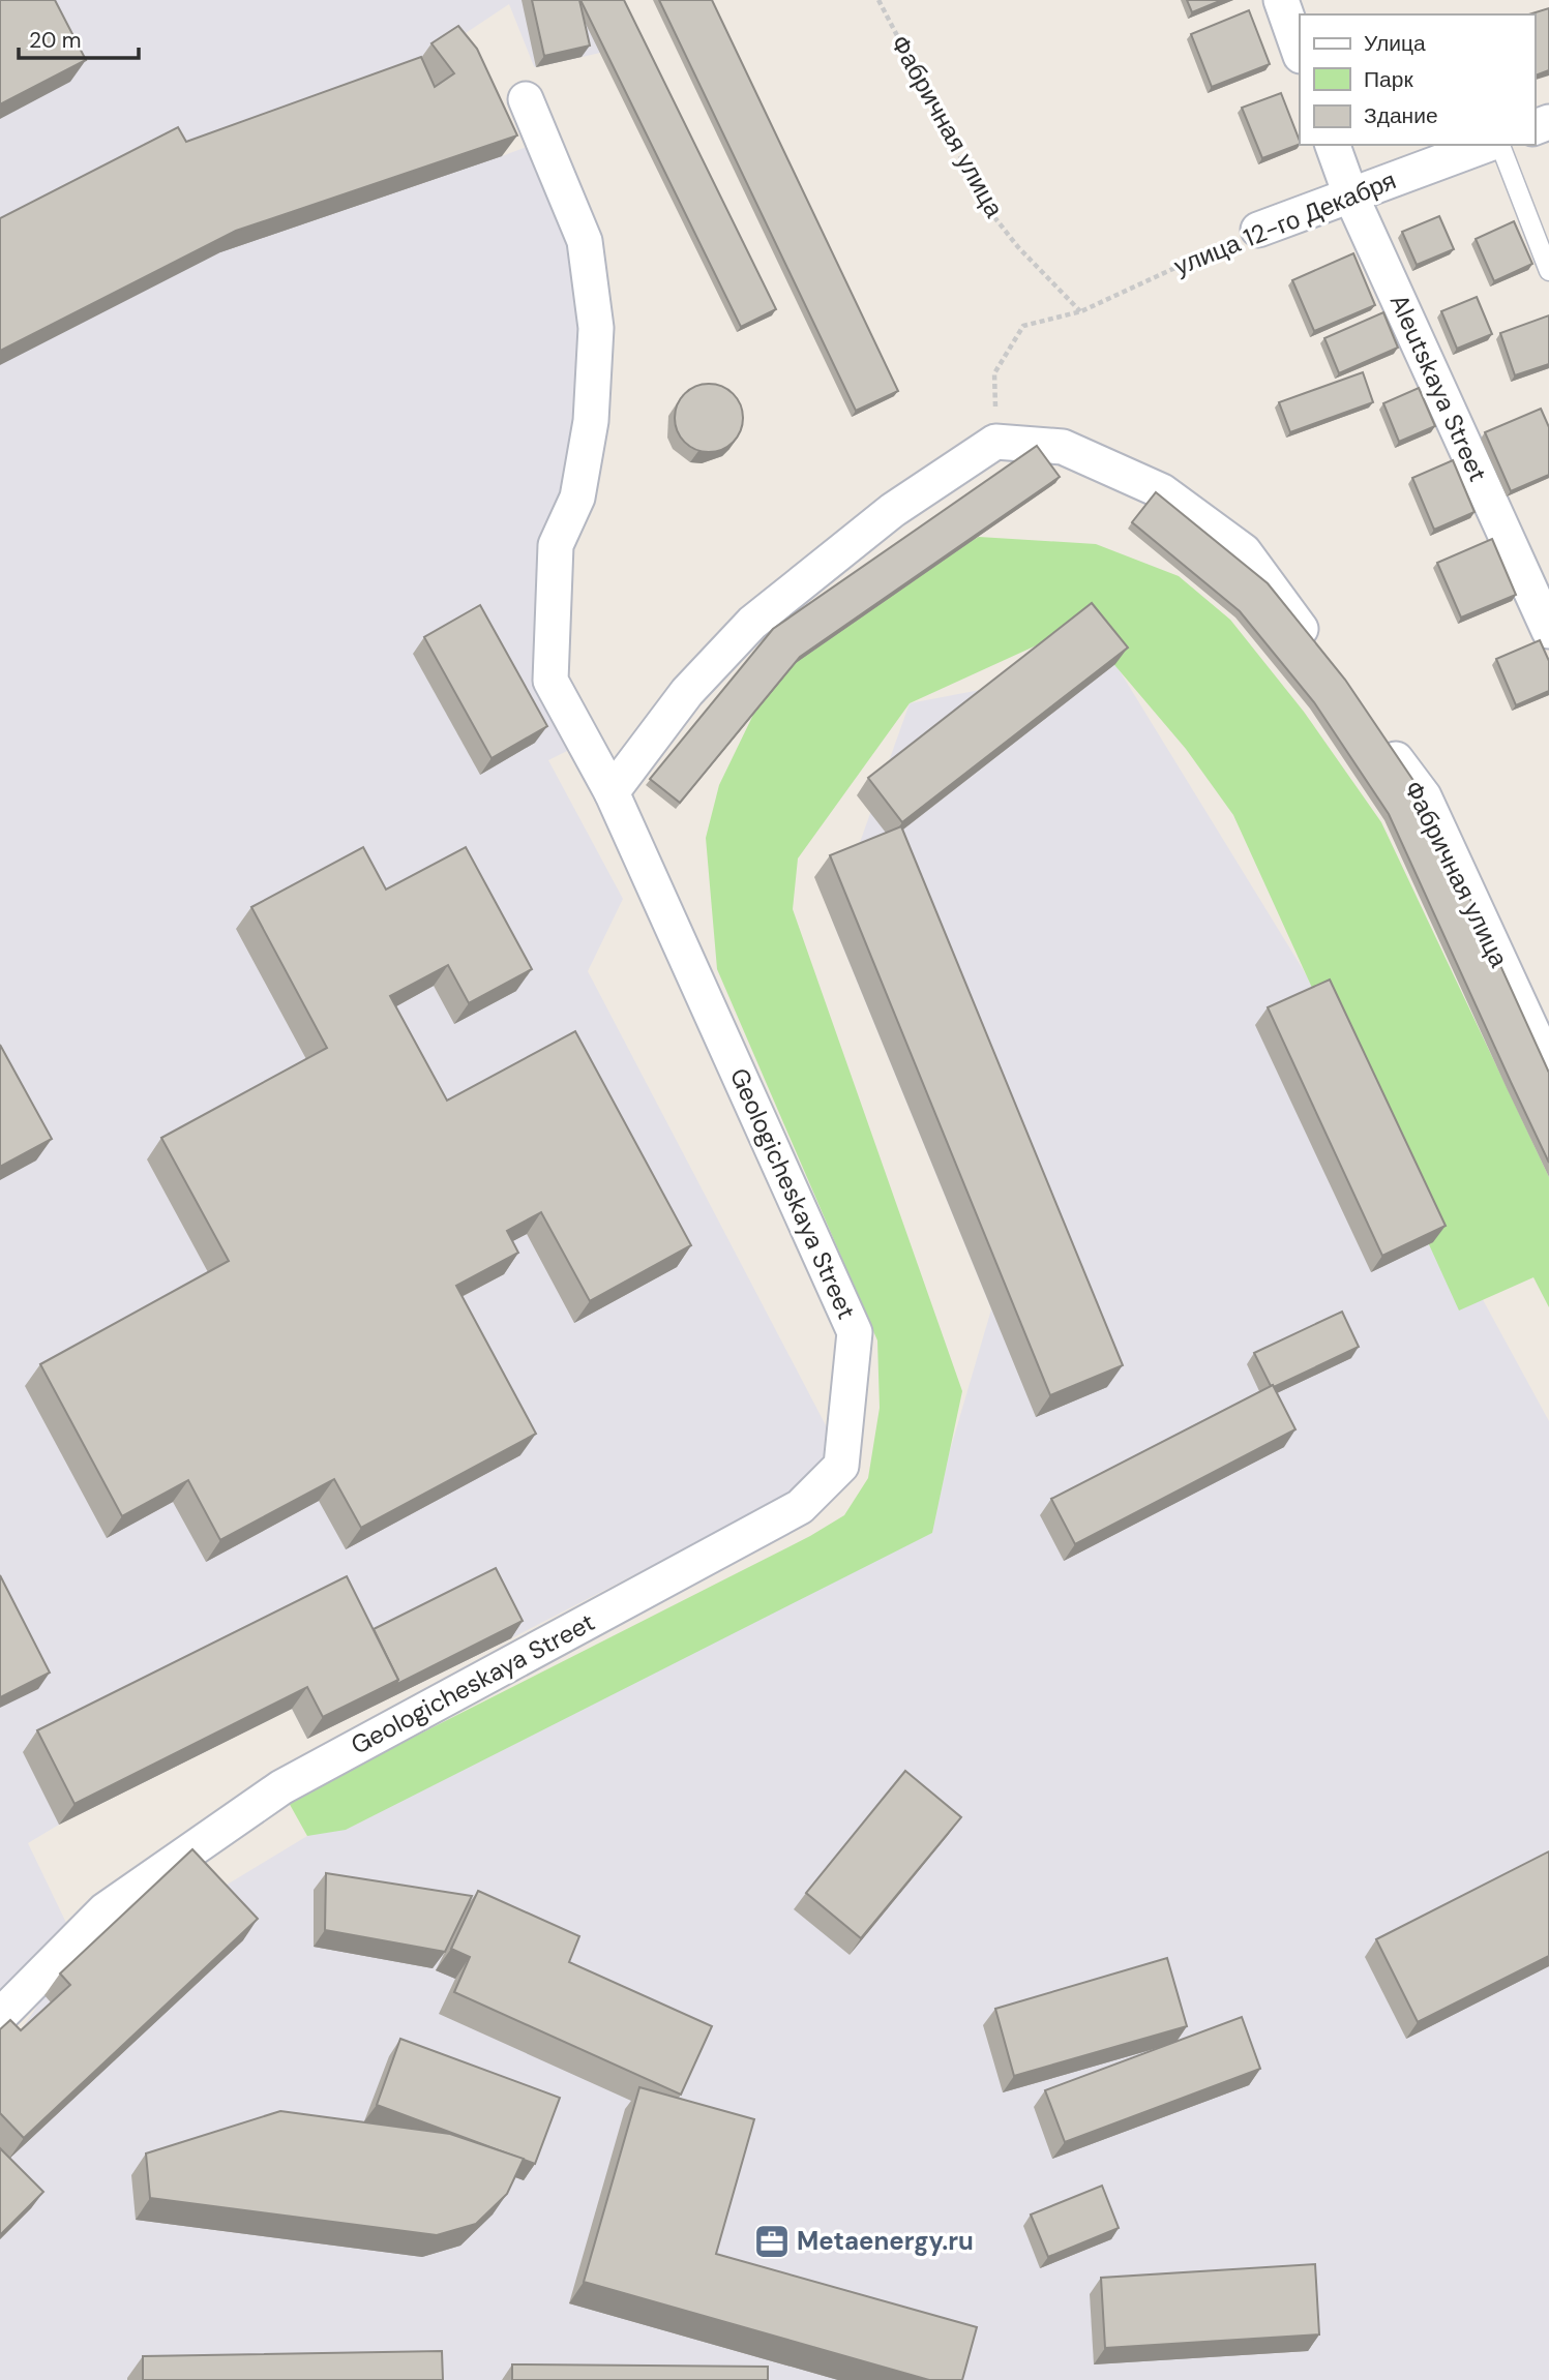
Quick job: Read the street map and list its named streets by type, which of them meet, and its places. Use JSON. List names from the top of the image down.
{
  "streets": {
    "street": [
      "Фабричная улица",
      "улица 12-го Декабря",
      "Aleutskaya Street",
      "Geologicheskaya Street"
    ]
  },
  "crossings": [
    ["Фабричная улица", "улица 12-го Декабря"],
    ["улица 12-го Декабря", "Aleutskaya Street"]
  ],
  "places": {
    "office": ["Metaenergy.ru"]
  },
  "legend": ["Улица", "Парк", "Здание"],
  "scale_bar": "20 m"
}
